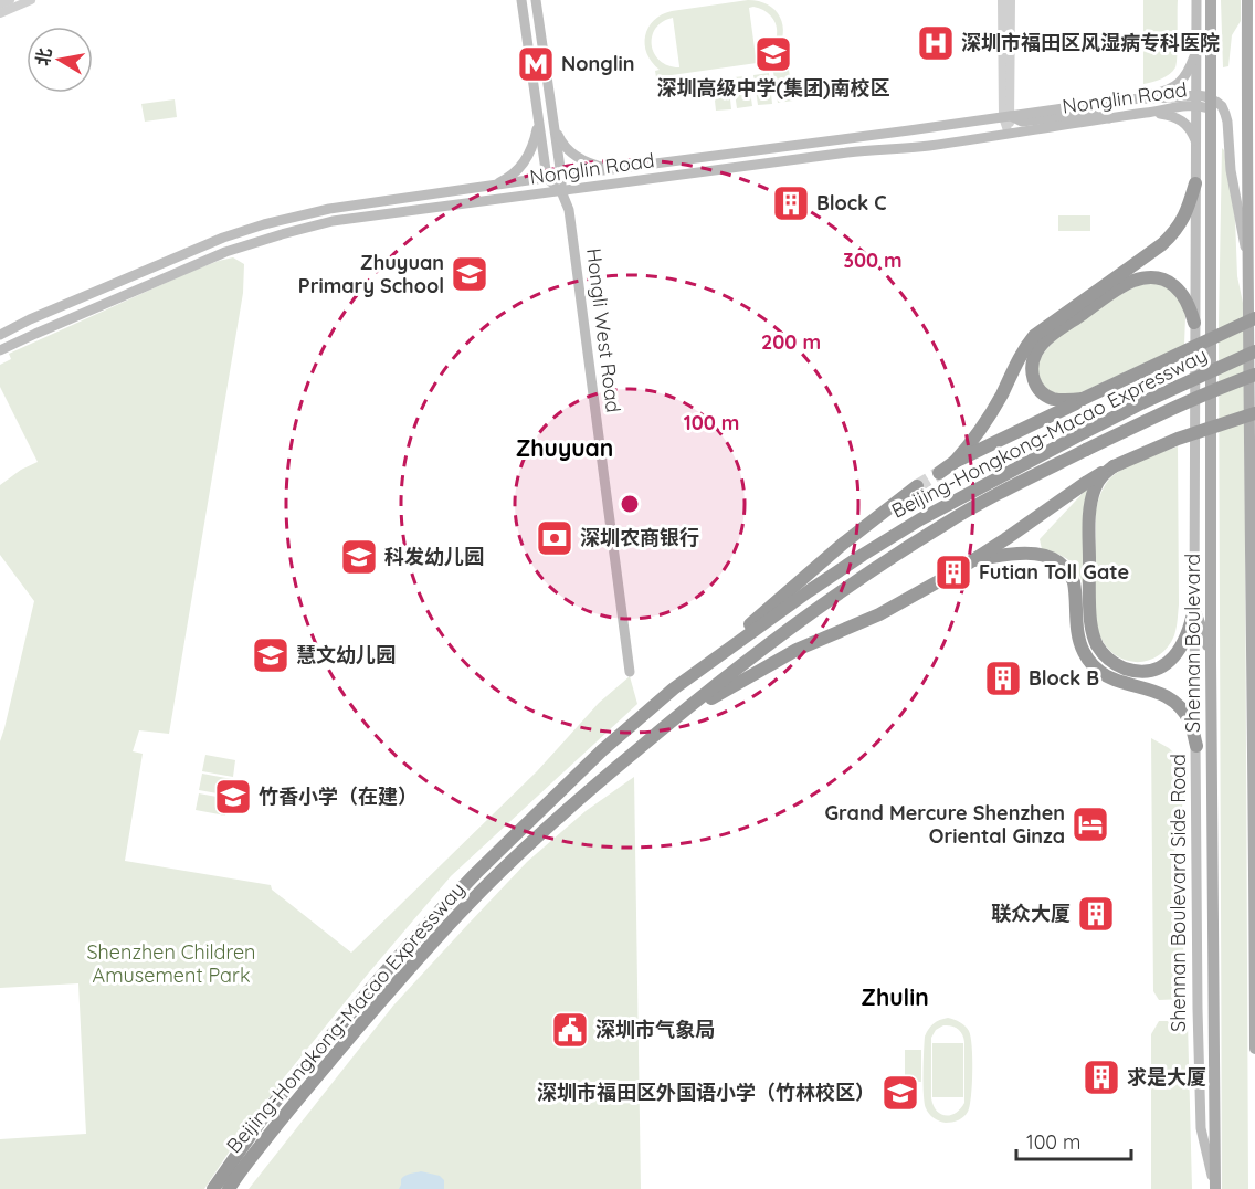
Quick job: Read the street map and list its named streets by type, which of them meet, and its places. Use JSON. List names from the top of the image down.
{
  "streets": {
    "highway": ["Beijing-Hongkong-Macao Expressway"],
    "main road": [
      "Nonglin Road",
      "Hongli West Road",
      "Shennan Boulevard",
      "Shennan Boulevard Side Road"
    ]
  },
  "crossings": [
    ["Nonglin Road", "Hongli West Road"],
    ["Nonglin Road", "Shennan Boulevard Side Road"],
    ["Shennan Boulevard", "Shennan Boulevard Side Road"]
  ],
  "districts": ["Zhuyuan", "Zhulin"],
  "parks": ["Shenzhen Children Amusement Park"],
  "places": {
    "hospital": ["深圳市福田区风湿病专科医院"],
    "school or university": [
      "深圳高级中学(集团)南校区",
      "Zhuyuan Primary School",
      "科发幼儿园",
      "慧文幼儿园",
      "竹香小学（在建）",
      "深圳市福田区外国语小学（竹林校区）"
    ],
    "metro station": ["Nonglin"],
    "building": [
      "Block C",
      "Futian Toll Gate",
      "Block B",
      "联众大厦",
      "求是大厦"
    ],
    "bank": ["深圳农商银行"],
    "hotel": ["Grand Mercure Shenzhen Oriental Ginza"],
    "public building": ["深圳市气象局"]
  },
  "scale_bar": "100 m",
  "north": "left",
  "rings": ["300 m", "200 m", "100 m"]
}
